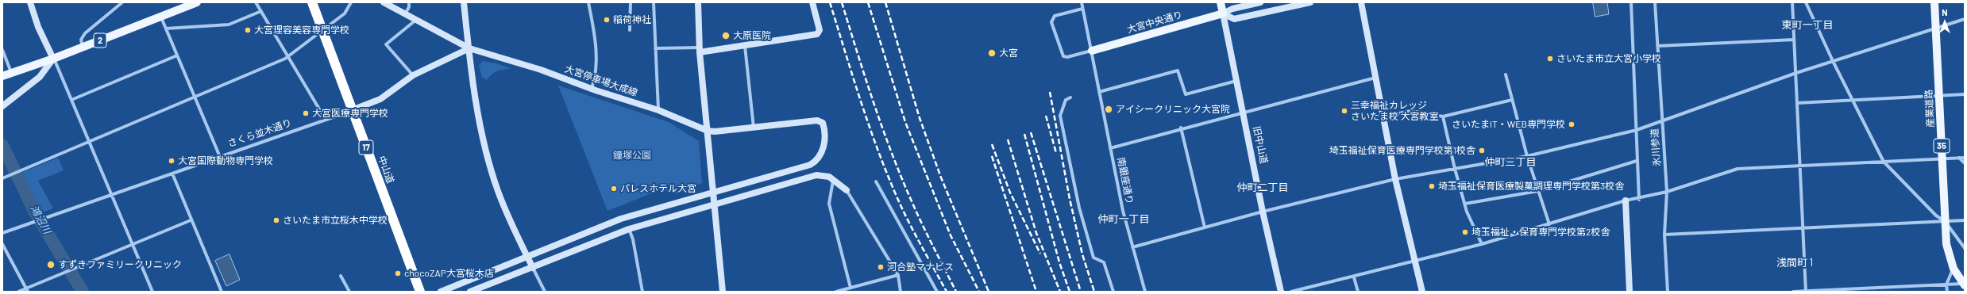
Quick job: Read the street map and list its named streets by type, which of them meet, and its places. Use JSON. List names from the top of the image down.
{
  "streets": {
    "highway": ["17", "中山道"],
    "main road": [
      "大宮中央通り",
      "2",
      "産業道路",
      "旧中山道",
      "35"
    ],
    "street": [
      "大宮停車場大成線",
      "さくら並木通り",
      "氷川参道",
      "南銀座通り"
    ]
  },
  "crossings": [
    ["大宮中央通り", "旧中山道"],
    ["大宮中央通り", "南銀座通り"],
    ["大宮停車場大成線", "さくら並木通り"],
    ["さくら並木通り", "中山道"]
  ],
  "districts": [
    "東町一丁目",
    "仲町三丁目",
    "仲町二丁目",
    "仲町一丁目",
    "浅間町 1"
  ],
  "water": ["鴻沼川"],
  "parks": ["鐘塚公園"],
  "places": [
    "稲荷神社",
    "大宮理容美容専門学校",
    "大原医院",
    "大宮",
    "さいたま市立大宮小学校",
    "アイシークリニック大宮院",
    "三幸福祉カレッジ さいたま校 大宮教室",
    "大宮医療専門学校",
    "さいたまIT・WEB専門学校",
    "埼玉福祉保育医療専門学校第1校舎",
    "大宮国際動物専門学校",
    "埼玉福祉保育医療製菓調理専門学校第3校舎",
    "パレスホテル大宮",
    "さいたま市立桜木中学校",
    "埼玉福祉・保育専門学校第2校舎",
    "すずきファミリークリニック",
    "河合塾マナビス",
    "chocoZAP大宮桜木店"
  ],
  "north": "top"
}
